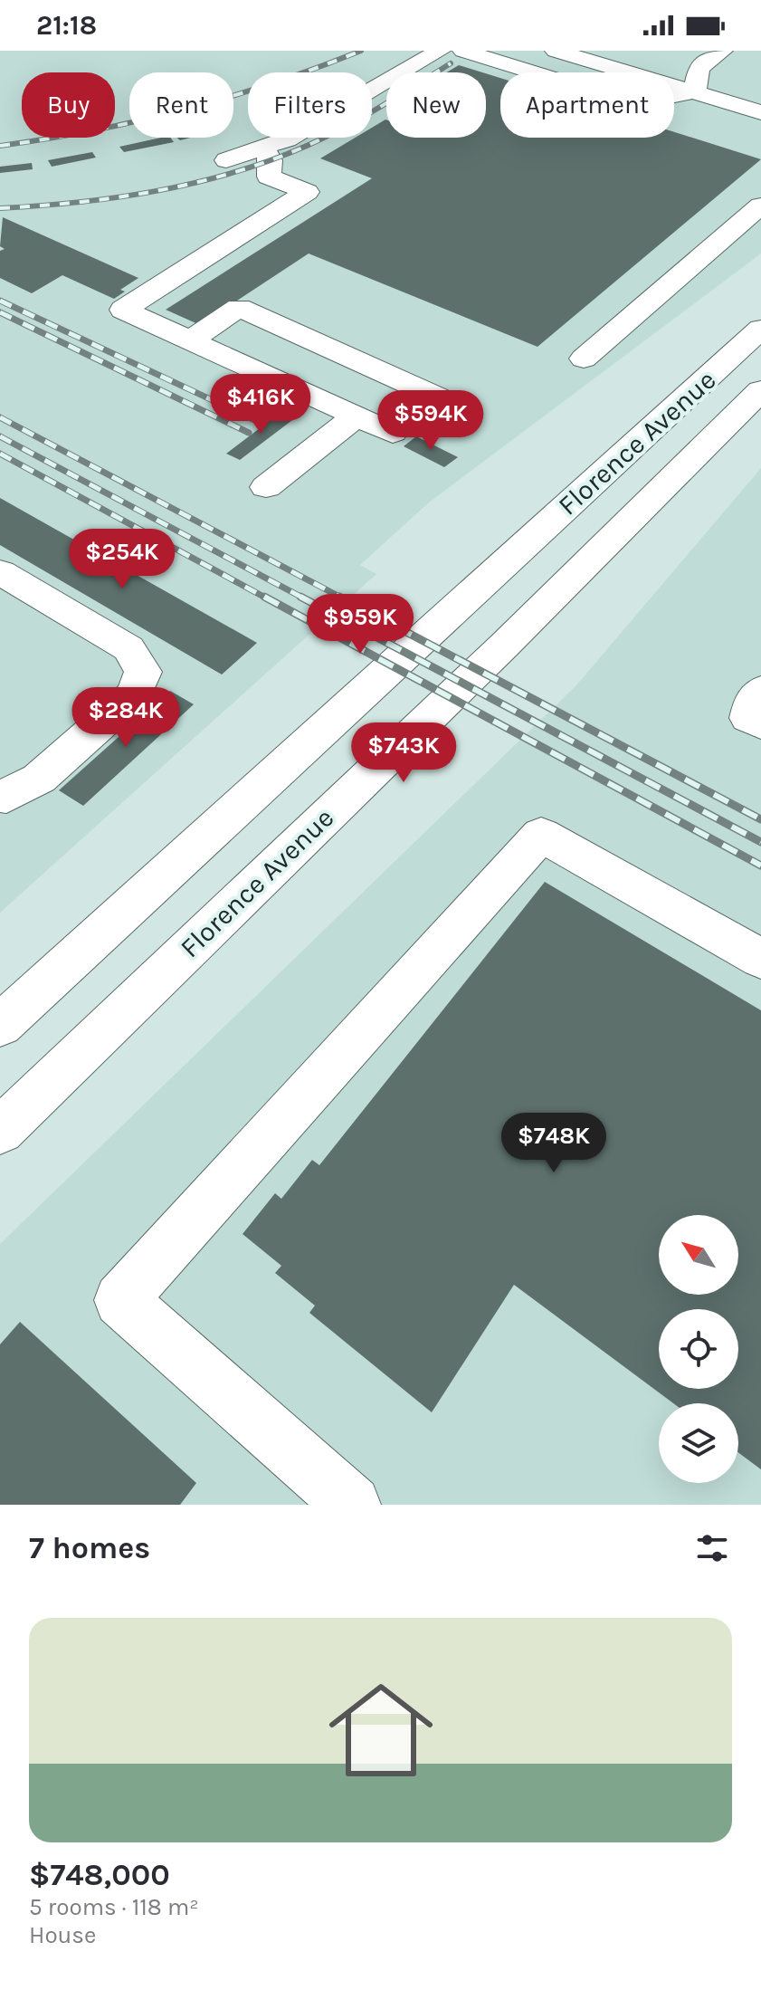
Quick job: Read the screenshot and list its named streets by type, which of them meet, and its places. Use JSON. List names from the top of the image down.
{
  "streets": {
    "main road": ["Florence Avenue"]
  },
  "north": "top left",
  "page": {
    "status": "21:18",
    "chip": [
      "Buy",
      "Rent",
      "Filters",
      "New",
      "Apartment"
    ],
    "price": [
      "$416K",
      "$594K",
      "$254K",
      "$959K",
      "$284K",
      "$743K",
      "$748K"
    ],
    "heading": "7 homes",
    "list": [
      {
        "name": "$748,000",
        "note": "5 rooms · 118 m² · House"
      }
    ]
  }
}
